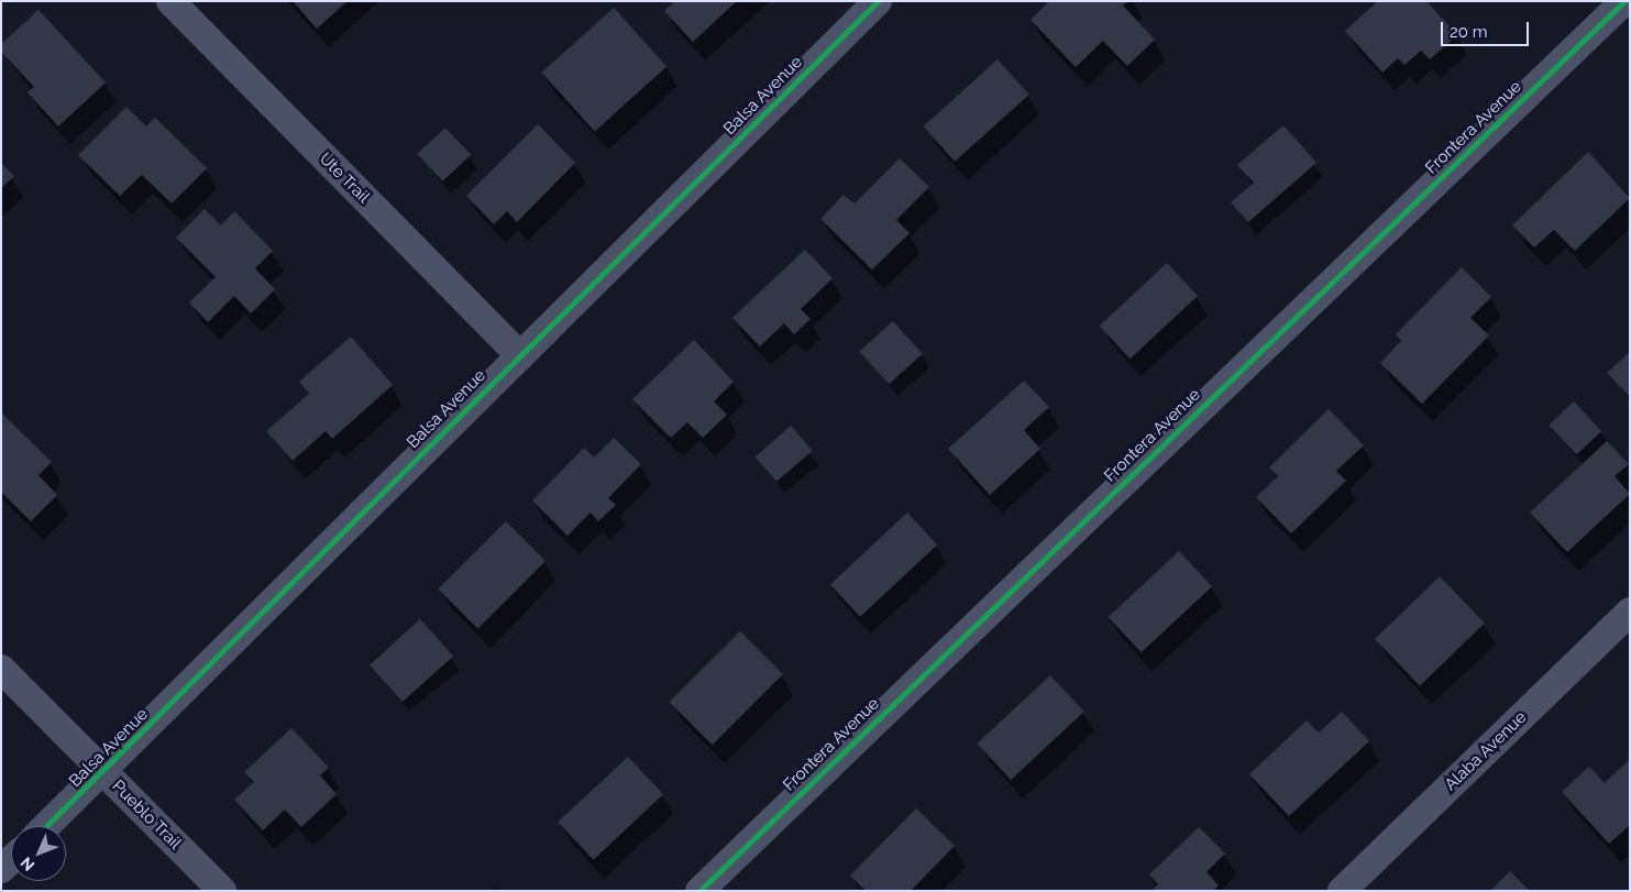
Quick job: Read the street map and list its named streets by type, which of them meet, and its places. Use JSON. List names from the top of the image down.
{
  "streets": {
    "street": [
      "Balsa Avenue",
      "Frontera Avenue",
      "Ute Trail",
      "Alaba Avenue",
      "Pueblo Trail"
    ]
  },
  "crossings": [
    ["Balsa Avenue", "Ute Trail"],
    ["Balsa Avenue", "Pueblo Trail"]
  ],
  "scale_bar": "20 m",
  "north": "bottom left"
}
